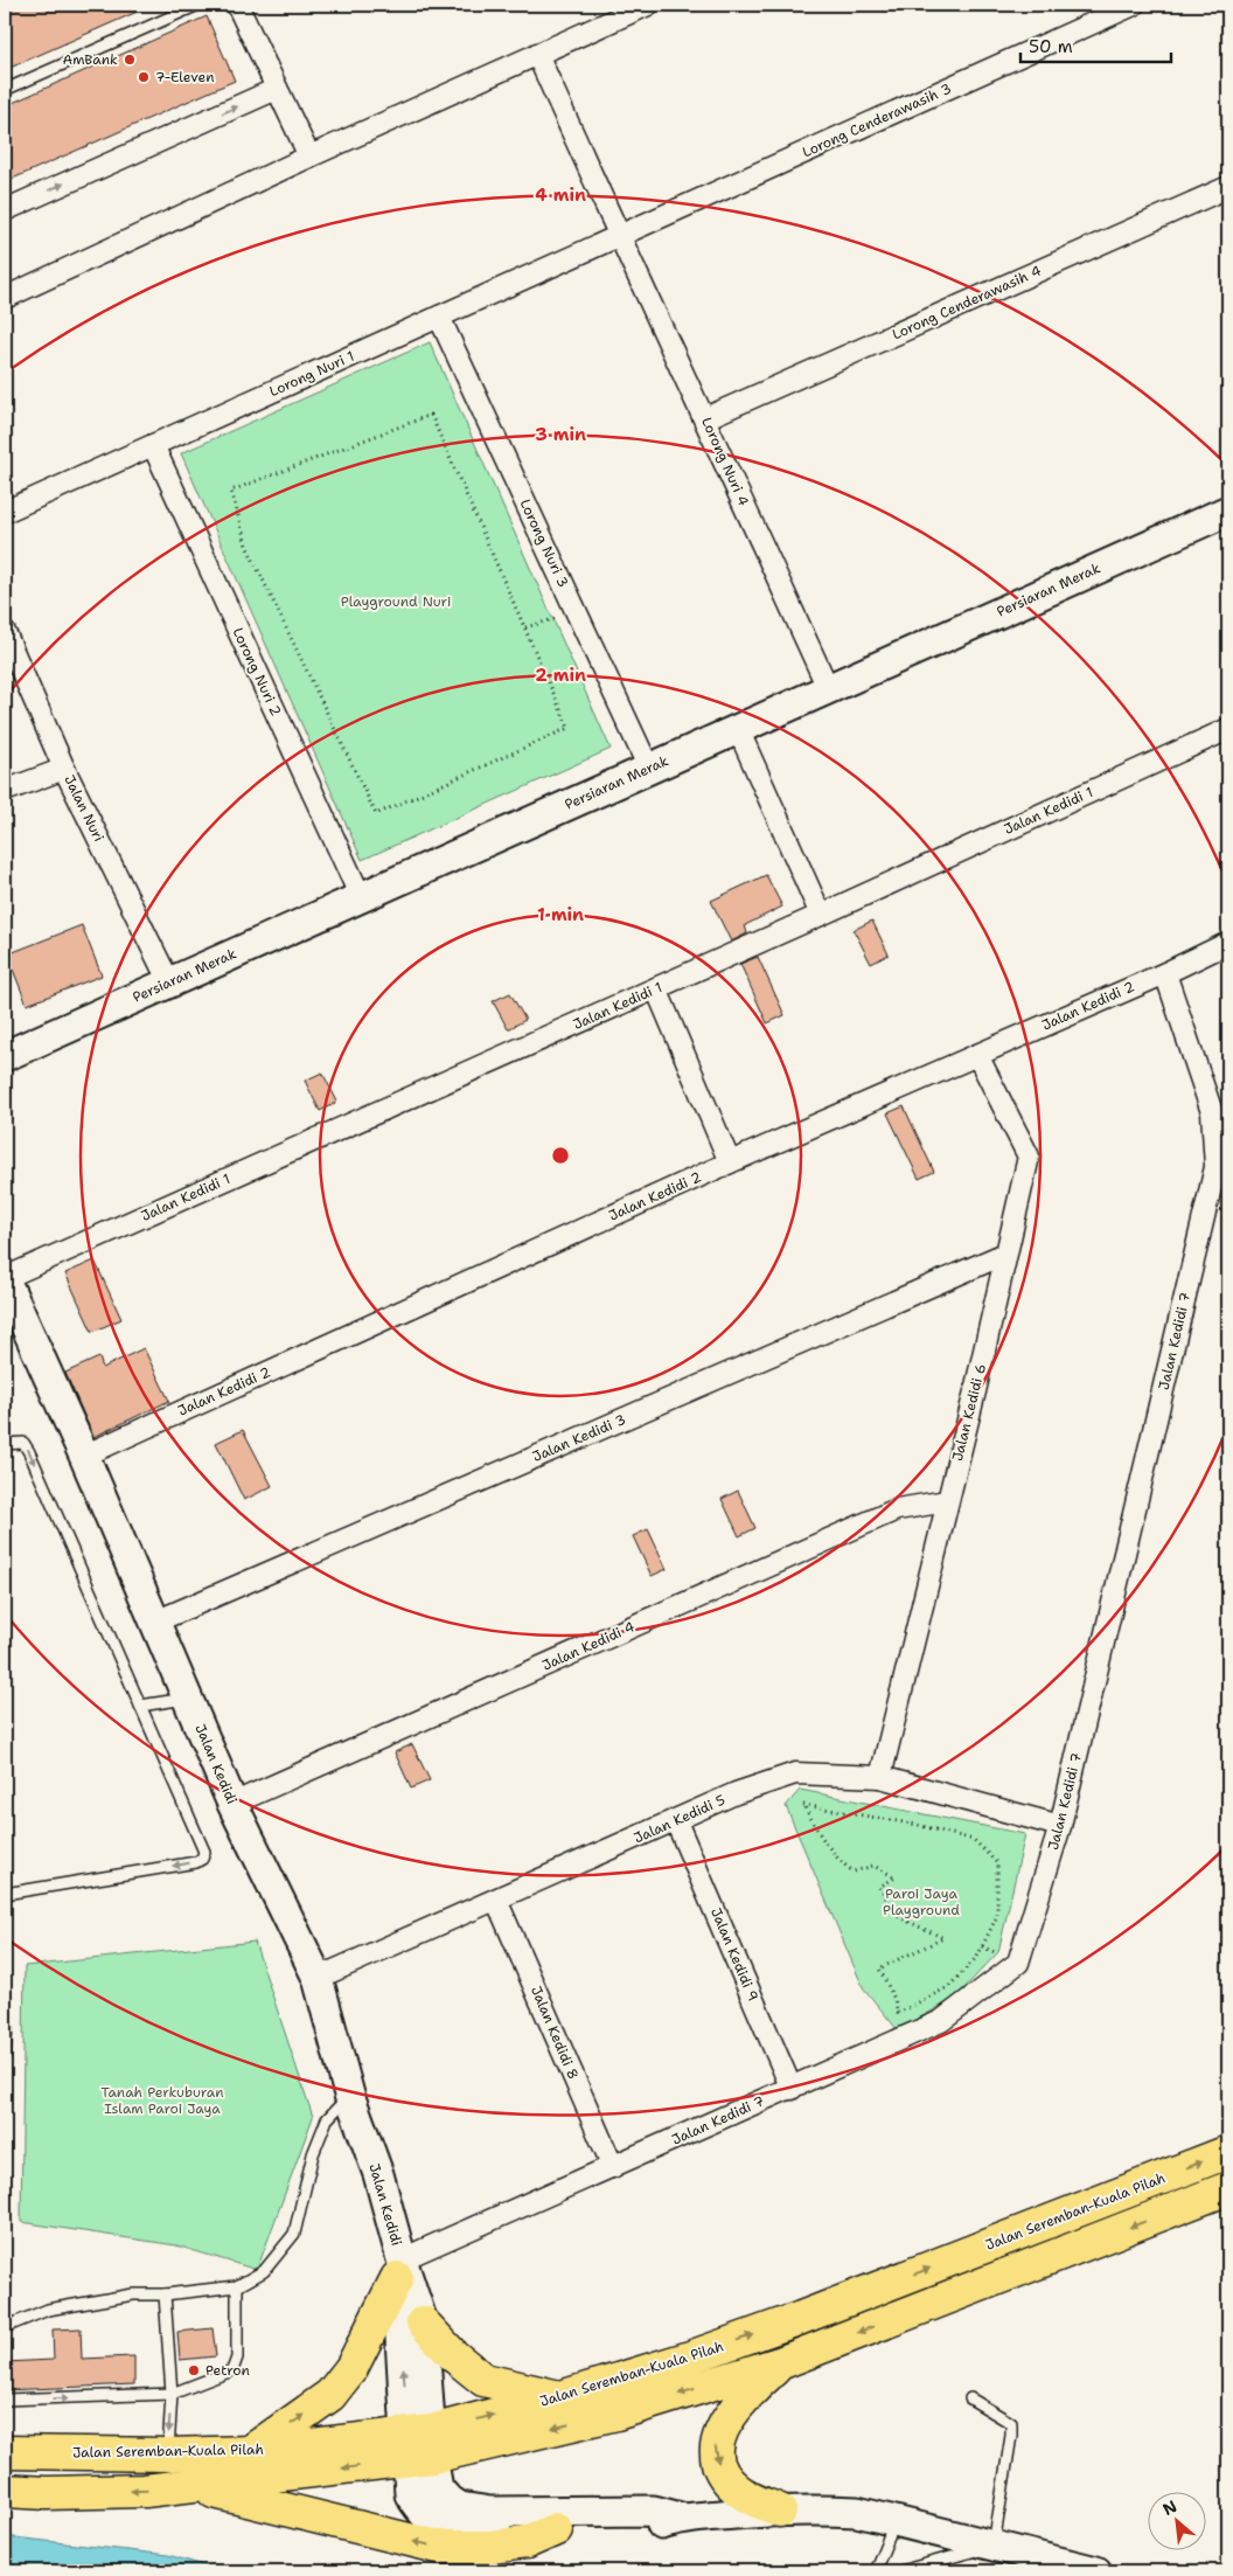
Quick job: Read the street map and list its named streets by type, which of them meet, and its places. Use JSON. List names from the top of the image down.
{
  "streets": {
    "highway": ["Jalan Seremban-Kuala Pilah"],
    "street": [
      "Lorong Cenderawasih 3",
      "Lorong Cenderawasih 4",
      "Lorong Nuri 1",
      "Lorong Nuri 4",
      "Lorong Nuri 3",
      "Persiaran Merak",
      "Lorong Nuri 2",
      "Jalan Nuri",
      "Jalan Kedidi 1",
      "Jalan Kedidi 2",
      "Jalan Kedidi 7",
      "Jalan Kedidi 6",
      "Jalan Kedidi 3",
      "Jalan Kedidi 4",
      "Jalan Kedidi",
      "Jalan Kedidi 5",
      "Jalan Kedidi 9",
      "Jalan Kedidi 8"
    ]
  },
  "crossings": [
    ["Lorong Cenderawasih 3", "Lorong Nuri 1"],
    ["Lorong Cenderawasih 3", "Lorong Nuri 4"],
    ["Lorong Cenderawasih 4", "Lorong Nuri 4"],
    ["Lorong Nuri 1", "Lorong Nuri 4"],
    ["Lorong Nuri 1", "Lorong Nuri 3"],
    ["Lorong Nuri 1", "Lorong Nuri 2"],
    ["Lorong Nuri 4", "Persiaran Merak"],
    ["Lorong Nuri 3", "Persiaran Merak"],
    ["Persiaran Merak", "Lorong Nuri 2"],
    ["Persiaran Merak", "Jalan Nuri"],
    ["Jalan Kedidi 1", "Jalan Kedidi"],
    ["Jalan Kedidi 2", "Jalan Kedidi 7"],
    ["Jalan Kedidi 2", "Jalan Kedidi 6"],
    ["Jalan Kedidi 2", "Jalan Kedidi"],
    ["Jalan Kedidi 7", "Jalan Kedidi"],
    ["Jalan Kedidi 7", "Jalan Kedidi 5"],
    ["Jalan Kedidi 7", "Jalan Kedidi 9"],
    ["Jalan Kedidi 7", "Jalan Kedidi 8"],
    ["Jalan Kedidi 6", "Jalan Kedidi 3"],
    ["Jalan Kedidi 6", "Jalan Kedidi 4"],
    ["Jalan Kedidi 6", "Jalan Kedidi 5"],
    ["Jalan Kedidi 3", "Jalan Kedidi"],
    ["Jalan Kedidi 4", "Jalan Kedidi"],
    ["Jalan Kedidi", "Jalan Kedidi 5"],
    ["Jalan Kedidi 5", "Jalan Kedidi 9"],
    ["Jalan Kedidi 5", "Jalan Kedidi 8"]
  ],
  "parks": ["Playground Nuri", "Paroi Jaya Playground", "Tanah Perkuburan Islam Paroi Jaya"],
  "places": ["AmBank", "7-Eleven", "Petron"],
  "scale_bar": "50 m",
  "north": "top left",
  "rings": [
    "4 min",
    "3 min",
    "2 min",
    "1 min"
  ]
}
